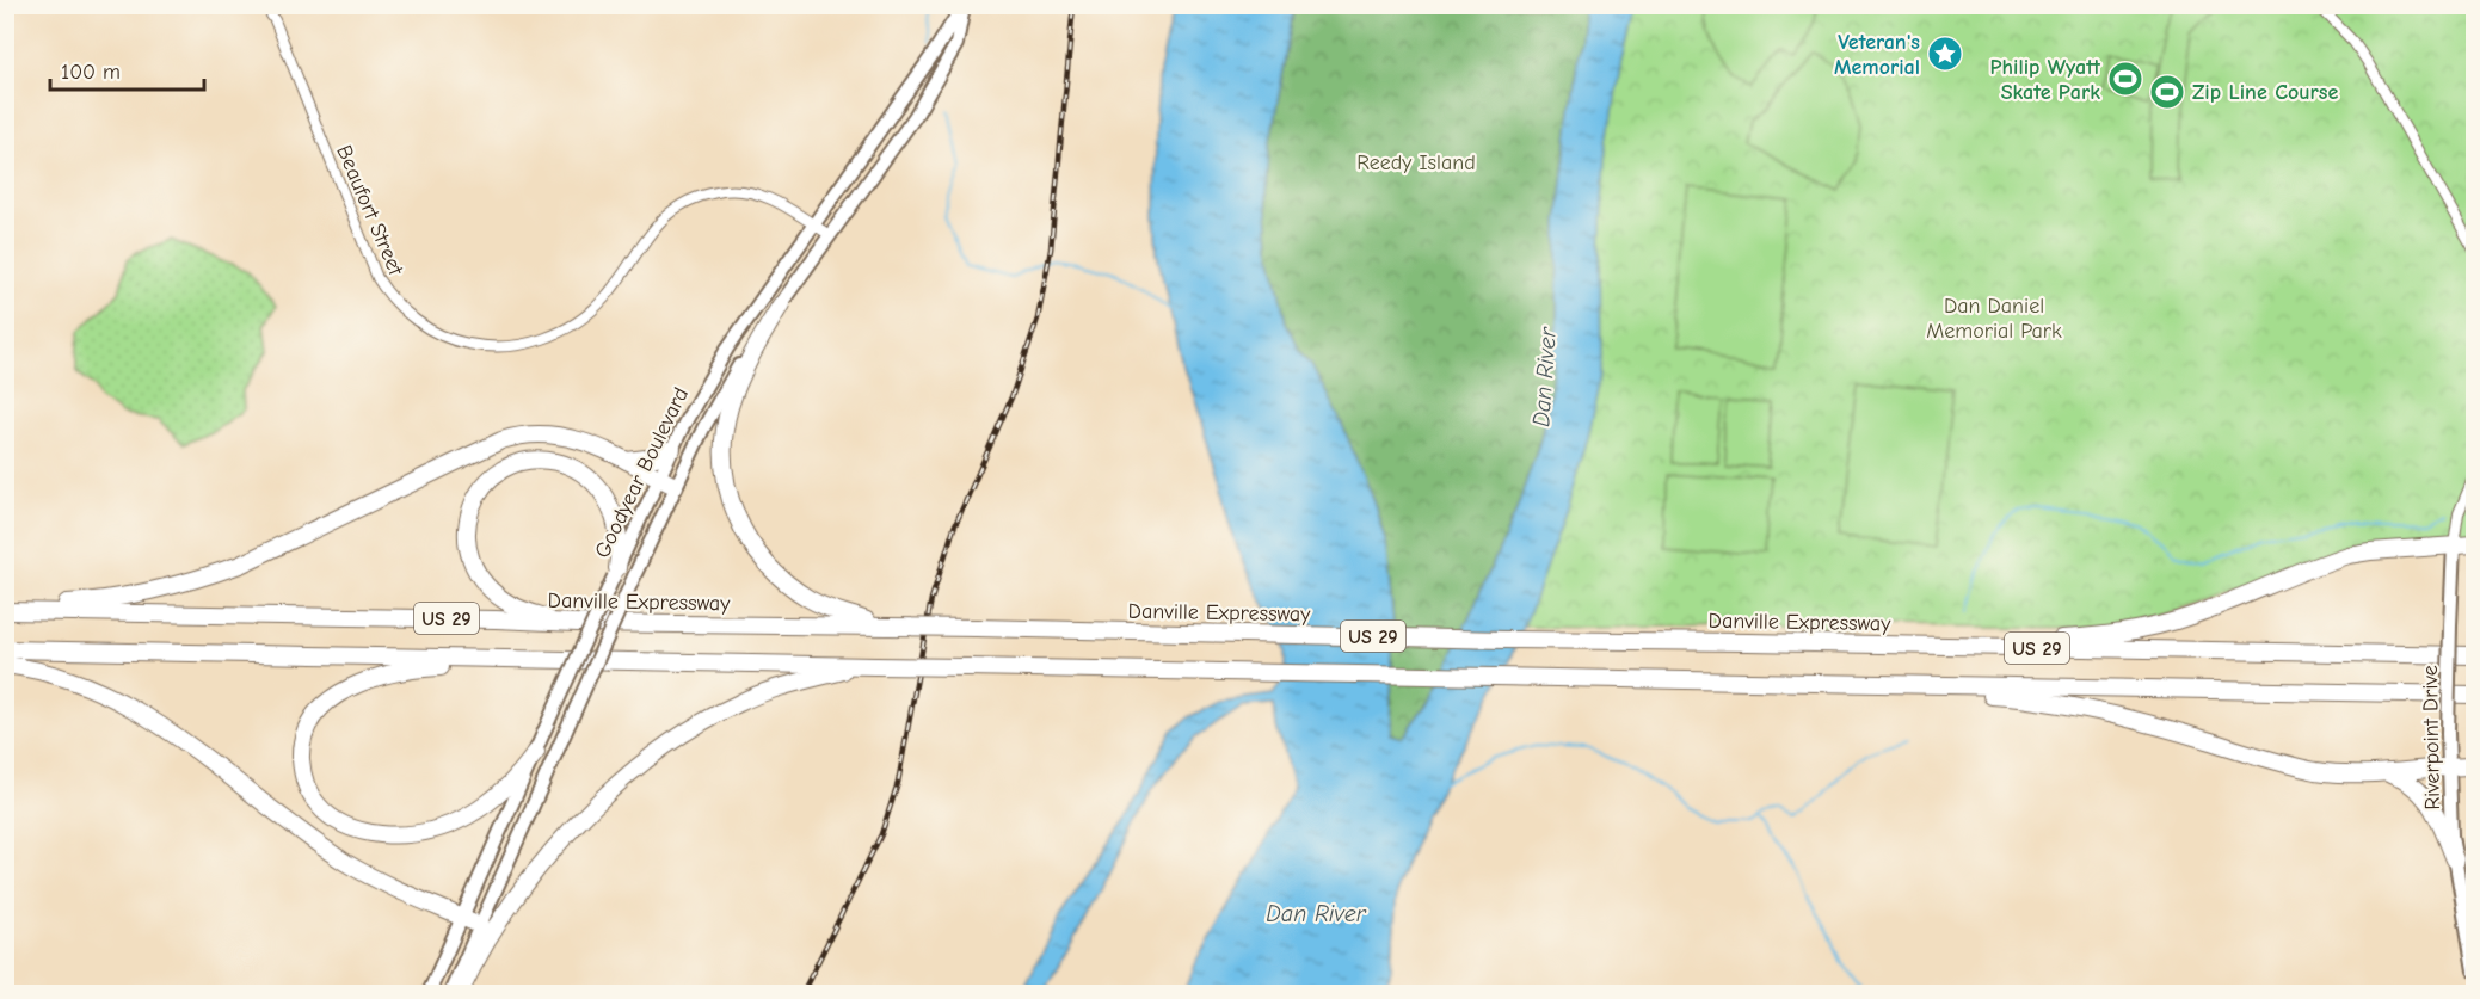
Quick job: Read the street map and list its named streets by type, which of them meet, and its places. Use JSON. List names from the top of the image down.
{
  "streets": {
    "highway": ["Danville Expressway", "US 29"],
    "main road": ["Goodyear Boulevard", "Riverpoint Drive"],
    "street": ["Beaufort Street"]
  },
  "crossings": [
    ["Beaufort Street", "Goodyear Boulevard"]
  ],
  "water": ["Dan River"],
  "parks": ["Reedy Island", "Dan Daniel Memorial Park"],
  "places": {
    "place": ["Veteran's Memorial"],
    "sports": ["Philip Wyatt Skate Park", "Zip Line Course"]
  },
  "scale_bar": "100 m"
}
